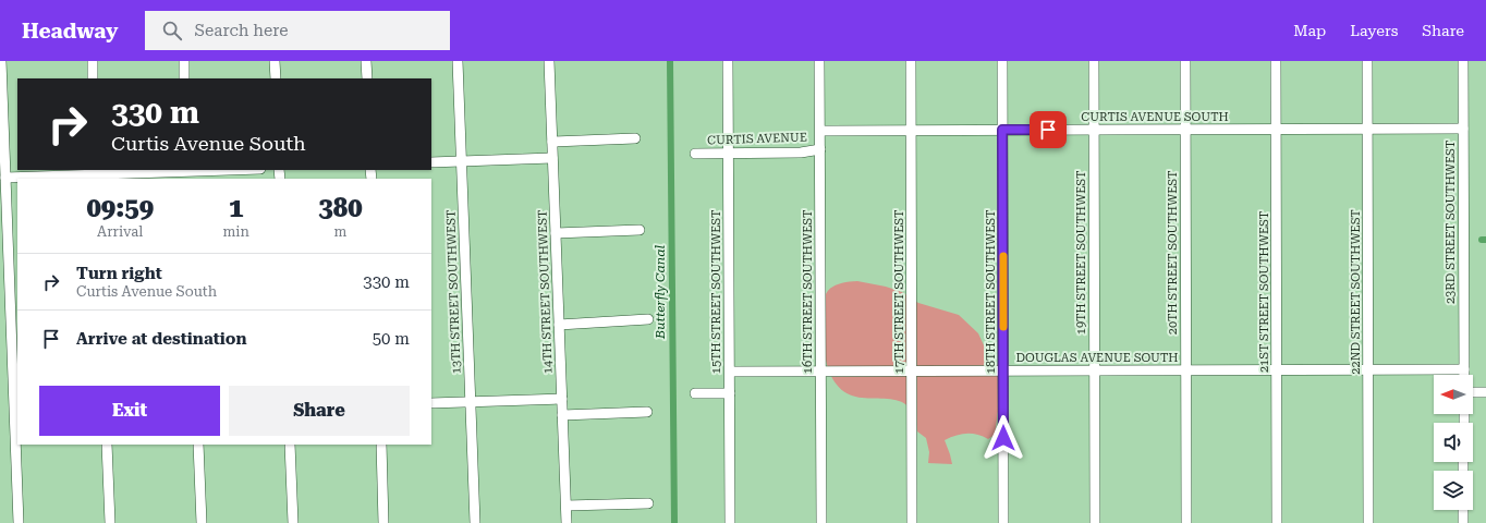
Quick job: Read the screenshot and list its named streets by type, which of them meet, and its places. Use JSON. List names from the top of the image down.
{
  "streets": {
    "street": [
      "CURTIS AVENUE SOUTH",
      "CURTIS AVENUE",
      "23RD STREET SOUTHWEST",
      "19TH STREET SOUTHWEST",
      "20TH STREET SOUTHWEST",
      "13TH STREET SOUTHWEST",
      "14TH STREET SOUTHWEST",
      "15TH STREET SOUTHWEST",
      "16TH STREET SOUTHWEST",
      "17TH STREET SOUTHWEST",
      "18TH STREET SOUTHWEST",
      "21ST STREET SOUTHWEST",
      "22ND STREET SOUTHWEST",
      "DOUGLAS AVENUE SOUTH"
    ]
  },
  "crossings": [
    ["CURTIS AVENUE SOUTH", "23RD STREET SOUTHWEST"],
    ["CURTIS AVENUE SOUTH", "19TH STREET SOUTHWEST"],
    ["CURTIS AVENUE SOUTH", "20TH STREET SOUTHWEST"],
    ["CURTIS AVENUE SOUTH", "16TH STREET SOUTHWEST"],
    ["CURTIS AVENUE SOUTH", "17TH STREET SOUTHWEST"],
    ["CURTIS AVENUE SOUTH", "18TH STREET SOUTHWEST"],
    ["CURTIS AVENUE SOUTH", "21ST STREET SOUTHWEST"],
    ["CURTIS AVENUE SOUTH", "22ND STREET SOUTHWEST"],
    ["CURTIS AVENUE", "15TH STREET SOUTHWEST"],
    ["CURTIS AVENUE", "16TH STREET SOUTHWEST"],
    ["23RD STREET SOUTHWEST", "DOUGLAS AVENUE SOUTH"],
    ["19TH STREET SOUTHWEST", "DOUGLAS AVENUE SOUTH"],
    ["20TH STREET SOUTHWEST", "DOUGLAS AVENUE SOUTH"],
    ["15TH STREET SOUTHWEST", "DOUGLAS AVENUE SOUTH"],
    ["16TH STREET SOUTHWEST", "DOUGLAS AVENUE SOUTH"],
    ["17TH STREET SOUTHWEST", "DOUGLAS AVENUE SOUTH"],
    ["18TH STREET SOUTHWEST", "DOUGLAS AVENUE SOUTH"],
    ["21ST STREET SOUTHWEST", "DOUGLAS AVENUE SOUTH"],
    ["22ND STREET SOUTHWEST", "DOUGLAS AVENUE SOUTH"]
  ],
  "water": ["Butterfly Canal"],
  "north": "left",
  "page": {
    "header": "Headway",
    "search": "Search here",
    "nav": ["Map", "Layers", "Share"],
    "turn": ["330 m", "Curtis Avenue South"],
    "eta": [
      "09:59",
      "Arrival",
      "1",
      "min",
      "380",
      "m"
    ],
    "list": [
      {
        "name": "Turn right",
        "note": "Curtis Avenue South",
        "value": "330 m"
      },
      {
        "name": "Arrive at destination",
        "value": "50 m"
      }
    ],
    "buttons": ["Exit", "Share"]
  }
}
